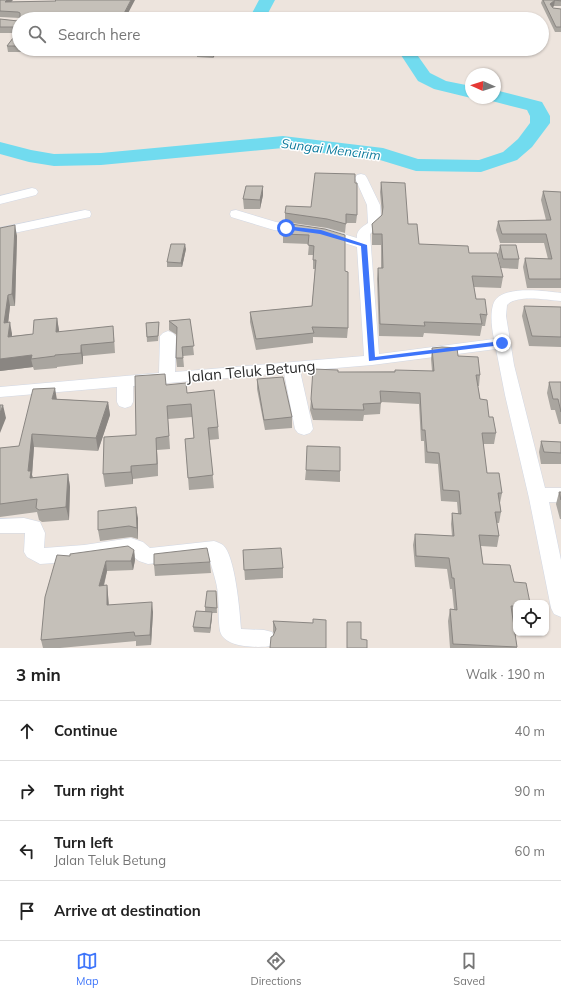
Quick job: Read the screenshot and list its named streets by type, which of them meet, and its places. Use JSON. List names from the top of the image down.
{
  "streets": {
    "street": ["Jalan Teluk Betung"]
  },
  "water": ["Sungai Mencirim"],
  "north": "left",
  "page": {
    "search": "Search here",
    "heading": ["3 min", "Walk · 190 m"],
    "list": [
      ["Continue", "40 m"],
      ["Turn right", "90 m"],
      ["Turn left", "Jalan Teluk Betung", "60 m"],
      "Arrive at destination"
    ],
    "nav": ["Map", "Directions", "Saved"]
  }
}
